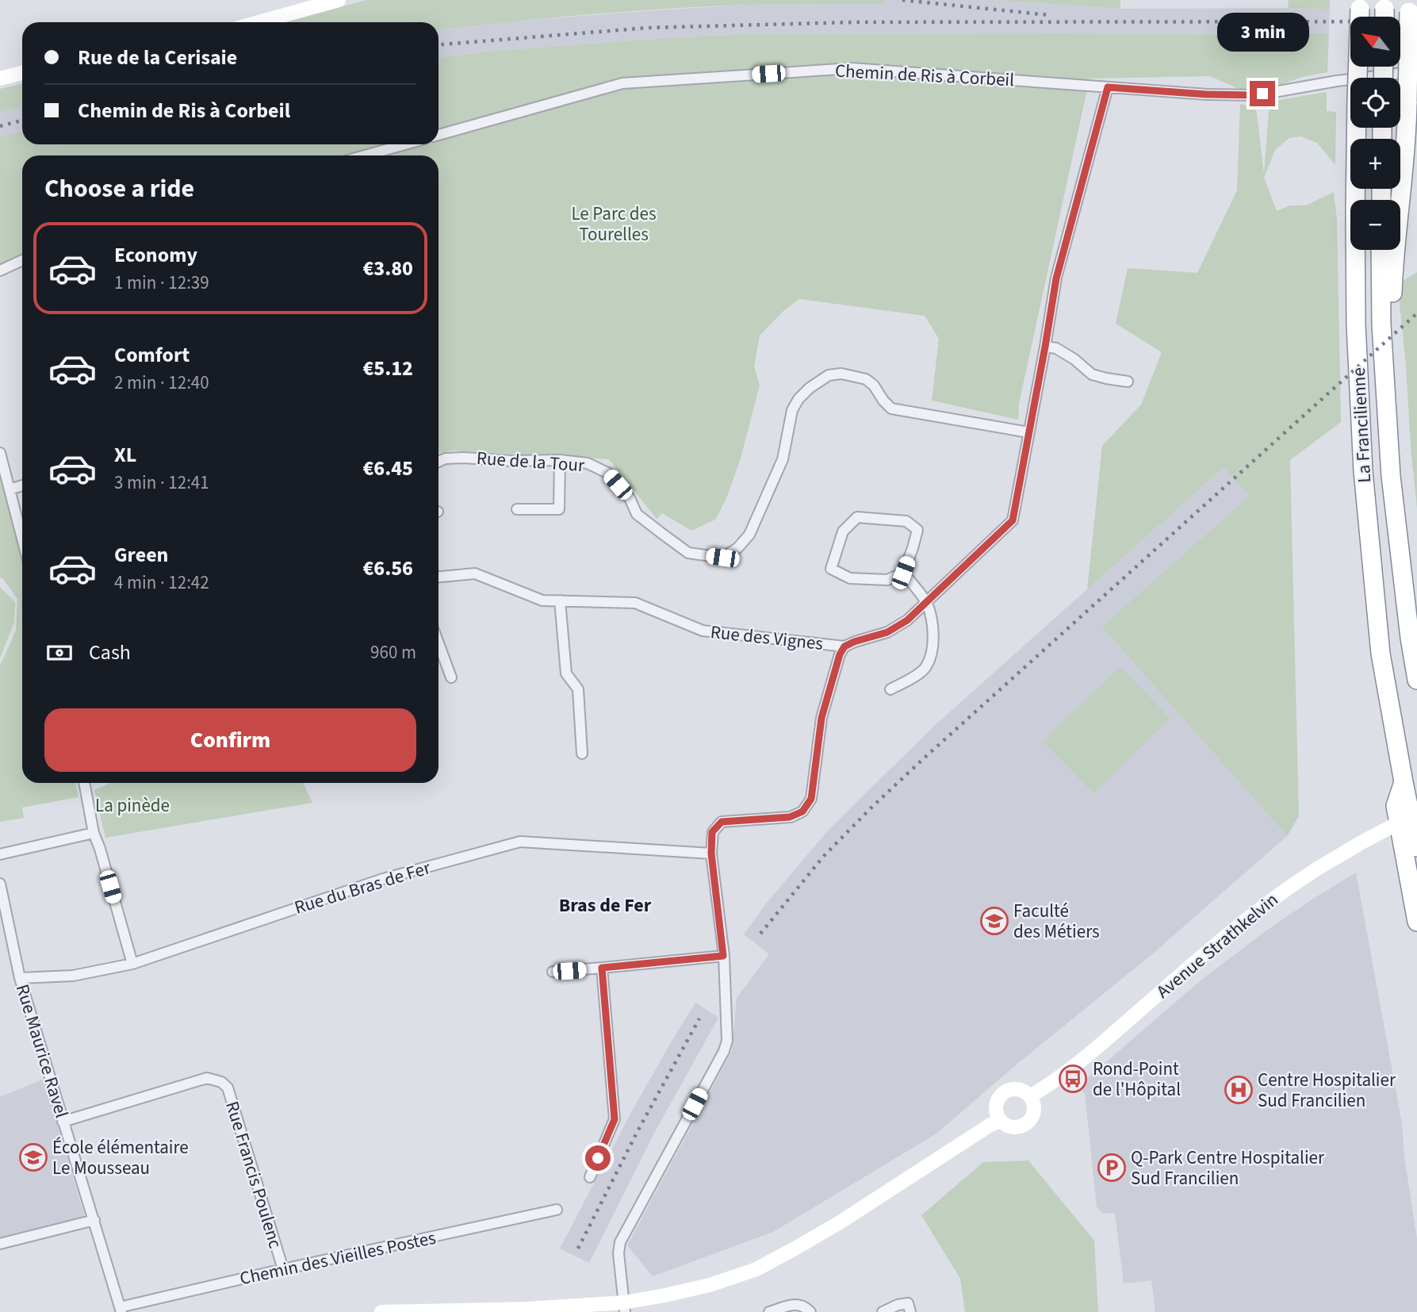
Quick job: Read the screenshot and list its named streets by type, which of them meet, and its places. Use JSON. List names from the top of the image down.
{
  "streets": {
    "highway": ["La Francilienne"],
    "street": [
      "Chemin de Ris à Corbeil",
      "Rue de la Tour",
      "Rue des Vignes",
      "Rue du Bras de Fer",
      "Avenue Strathkelvin",
      "Rue Maurice Ravel",
      "Rue Francis Poulenc",
      "Chemin des Vieilles Postes"
    ]
  },
  "crossings": [
    ["Rue du Bras de Fer", "Rue Maurice Ravel"],
    ["Rue Maurice Ravel", "Rue Francis Poulenc"],
    ["Rue Maurice Ravel", "Chemin des Vieilles Postes"],
    ["Rue Francis Poulenc", "Chemin des Vieilles Postes"]
  ],
  "districts": ["Bras de Fer"],
  "parks": ["Le Parc des Tourelles", "La pinède"],
  "places": {
    "school or university": ["Faculté des Métiers", "École élémentaire Le Mousseau"],
    "bus stop": ["Rond-Point de l'Hôpital"],
    "hospital": ["Centre Hospitalier Sud Francilien"],
    "parking": ["Q-Park Centre Hospitalier Sud Francilien"]
  },
  "north": "top left",
  "page": {
    "bubble": "3 min",
    "map_buttons": ["+", "−"],
    "banner": ["Rue de la Cerisaie", "Chemin de Ris à Corbeil"],
    "heading": "Choose a ride",
    "list": [
      {
        "name": "Economy",
        "note": "1 min · 12:39",
        "value": "€3.80"
      },
      {
        "name": "Comfort",
        "note": "2 min · 12:40",
        "value": "€5.12"
      },
      {
        "name": "XL",
        "note": "3 min · 12:41",
        "value": "€6.45"
      },
      {
        "name": "Green",
        "note": "4 min · 12:42",
        "value": "€6.56"
      }
    ],
    "pay": ["Cash", "960 m"],
    "buttons": "Confirm"
  }
}
